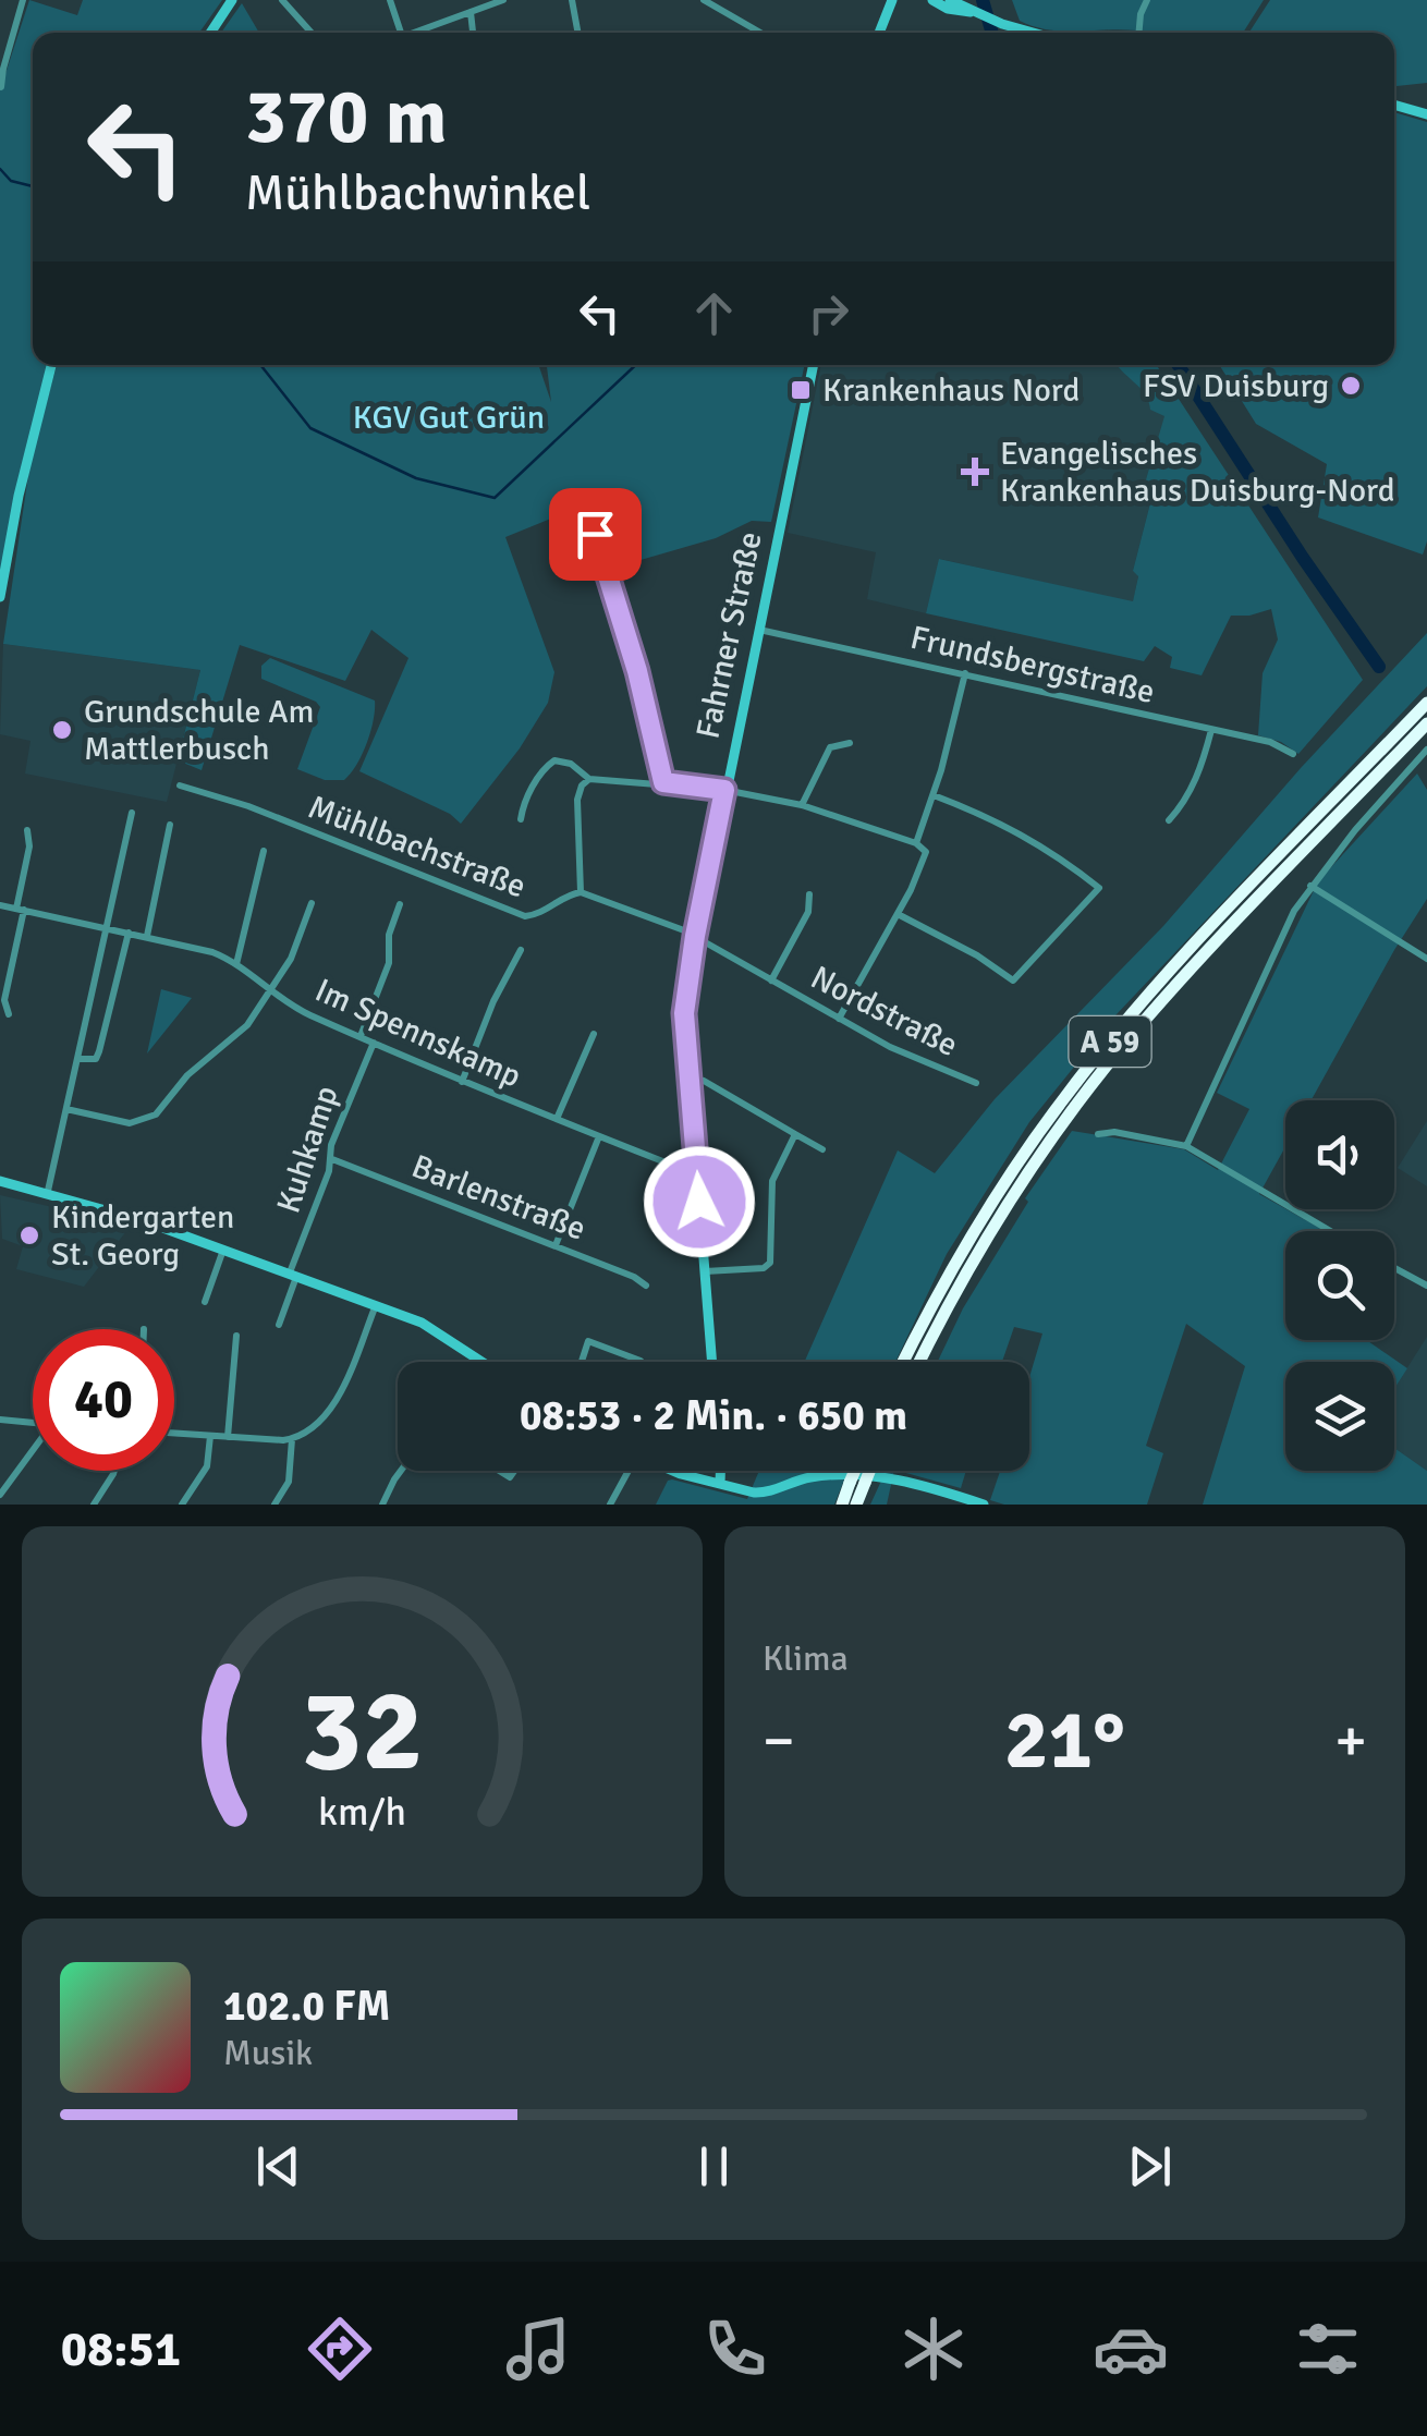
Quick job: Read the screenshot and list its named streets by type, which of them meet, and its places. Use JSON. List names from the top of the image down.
{
  "streets": {
    "highway": ["A 59"],
    "street": [
      "Fahrner Straße",
      "Frundsbergstraße",
      "Mühlbachstraße",
      "Nordstraße",
      "Im Spennskamp",
      "Kuhkamp",
      "Barlenstraße"
    ]
  },
  "crossings": [
    ["Fahrner Straße", "Frundsbergstraße"],
    ["Fahrner Straße", "Nordstraße"],
    ["Fahrner Straße", "Im Spennskamp"],
    ["Im Spennskamp", "Kuhkamp"],
    ["Kuhkamp", "Barlenstraße"]
  ],
  "parks": ["KGV Gut Grün"],
  "places": {
    "other": ["FSV Duisburg", "Grundschule Am Mattlerbusch", "Kindergarten St. Georg"],
    "transit": ["Krankenhaus Nord"],
    "health": ["Evangelisches Krankenhaus Duisburg-Nord"]
  },
  "page": {
    "turn": ["370 m", "Mühlbachwinkel"],
    "limit": "40",
    "trip": "08:53 · 2 Min. · 650 m",
    "tile": "Klima",
    "heat": ["−", "21°", "+"],
    "song": ["102.0 FM", "Musik"],
    "tabs": "08:51",
    "gauge": ["32", "km/h"]
  }
}
